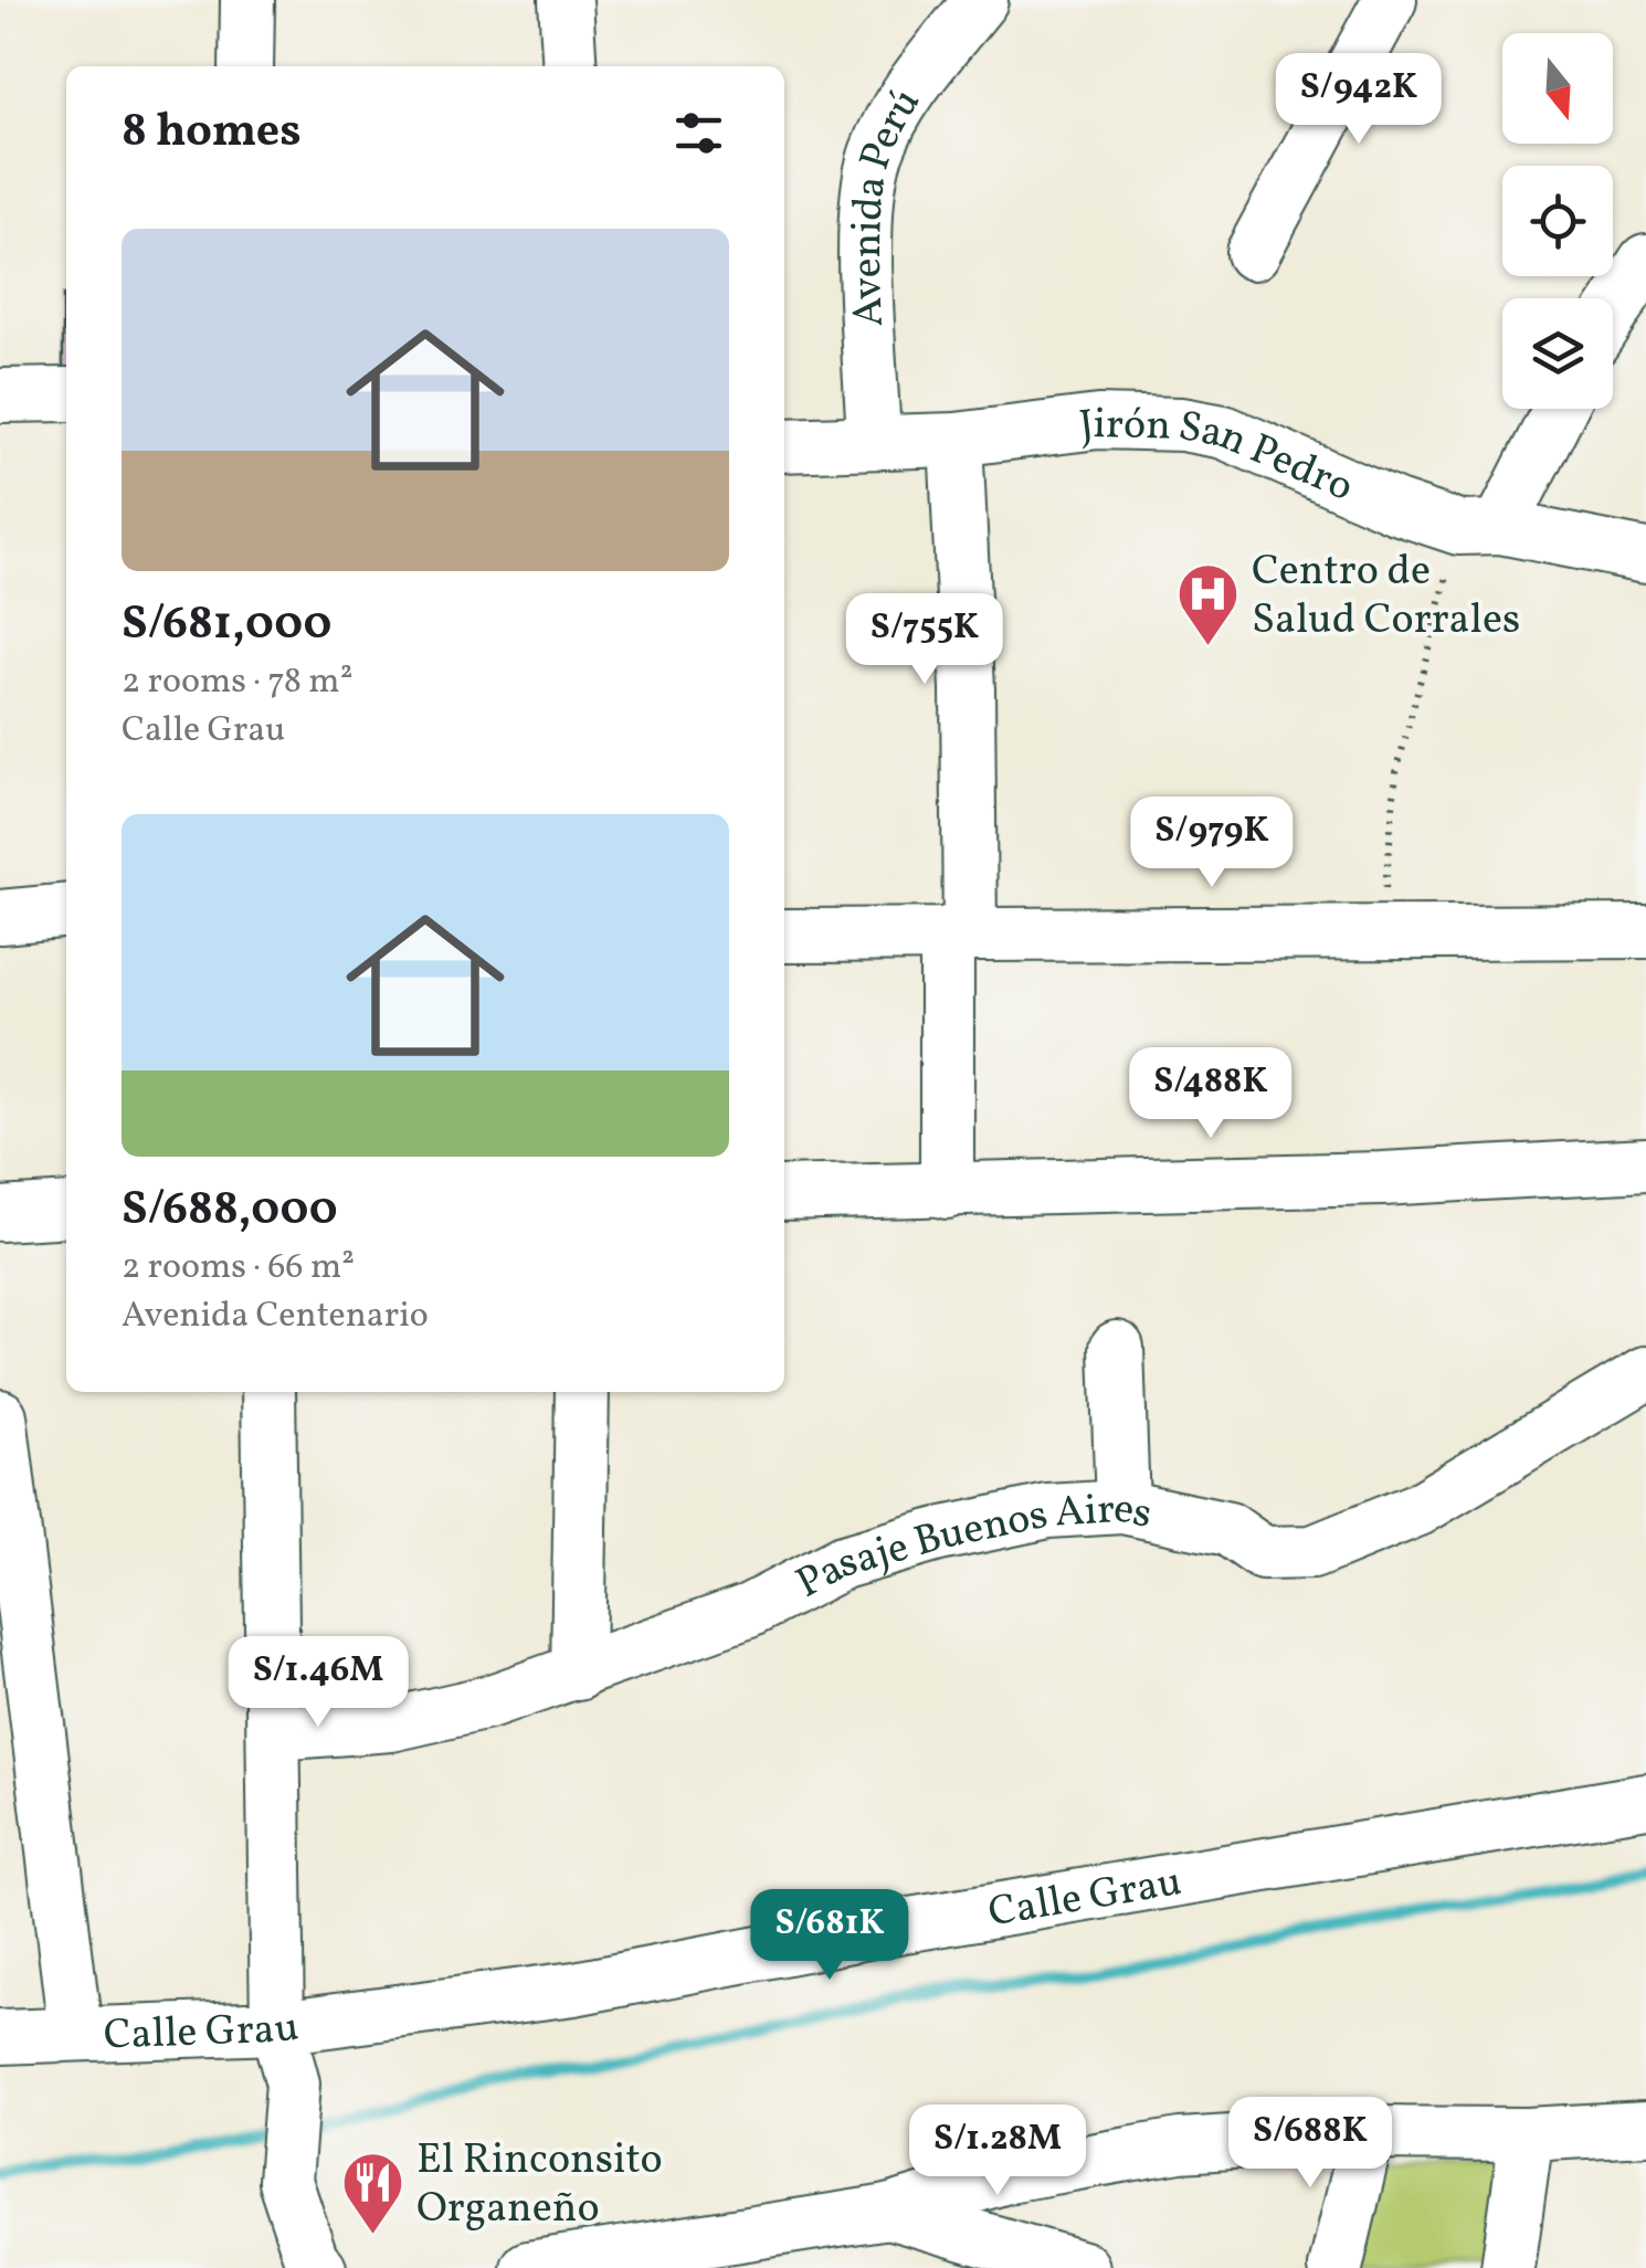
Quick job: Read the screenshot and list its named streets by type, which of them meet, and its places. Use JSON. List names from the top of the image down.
{
  "streets": {
    "street": [
      "Avenida Perú",
      "Jirón San Pedro",
      "Pasaje Buenos Aires",
      "Calle Grau"
    ]
  },
  "crossings": [
    ["Avenida Perú", "Jirón San Pedro"]
  ],
  "places": {
    "hospital": ["Centro de Salud Corrales"],
    "restaurant": ["El Rinconsito Organeño"]
  },
  "north": "bottom",
  "page": {
    "price": [
      "S/942K",
      "S/755K",
      "S/979K",
      "S/488K",
      "S/1.46M",
      "S/681K",
      "S/688K",
      "S/1.28M"
    ],
    "heading": "8 homes",
    "list": [
      {
        "name": "S/681,000",
        "note": "2 rooms · 78 m² · Calle Grau"
      },
      {
        "name": "S/688,000",
        "note": "2 rooms · 66 m² · Avenida Centenario"
      }
    ]
  }
}
